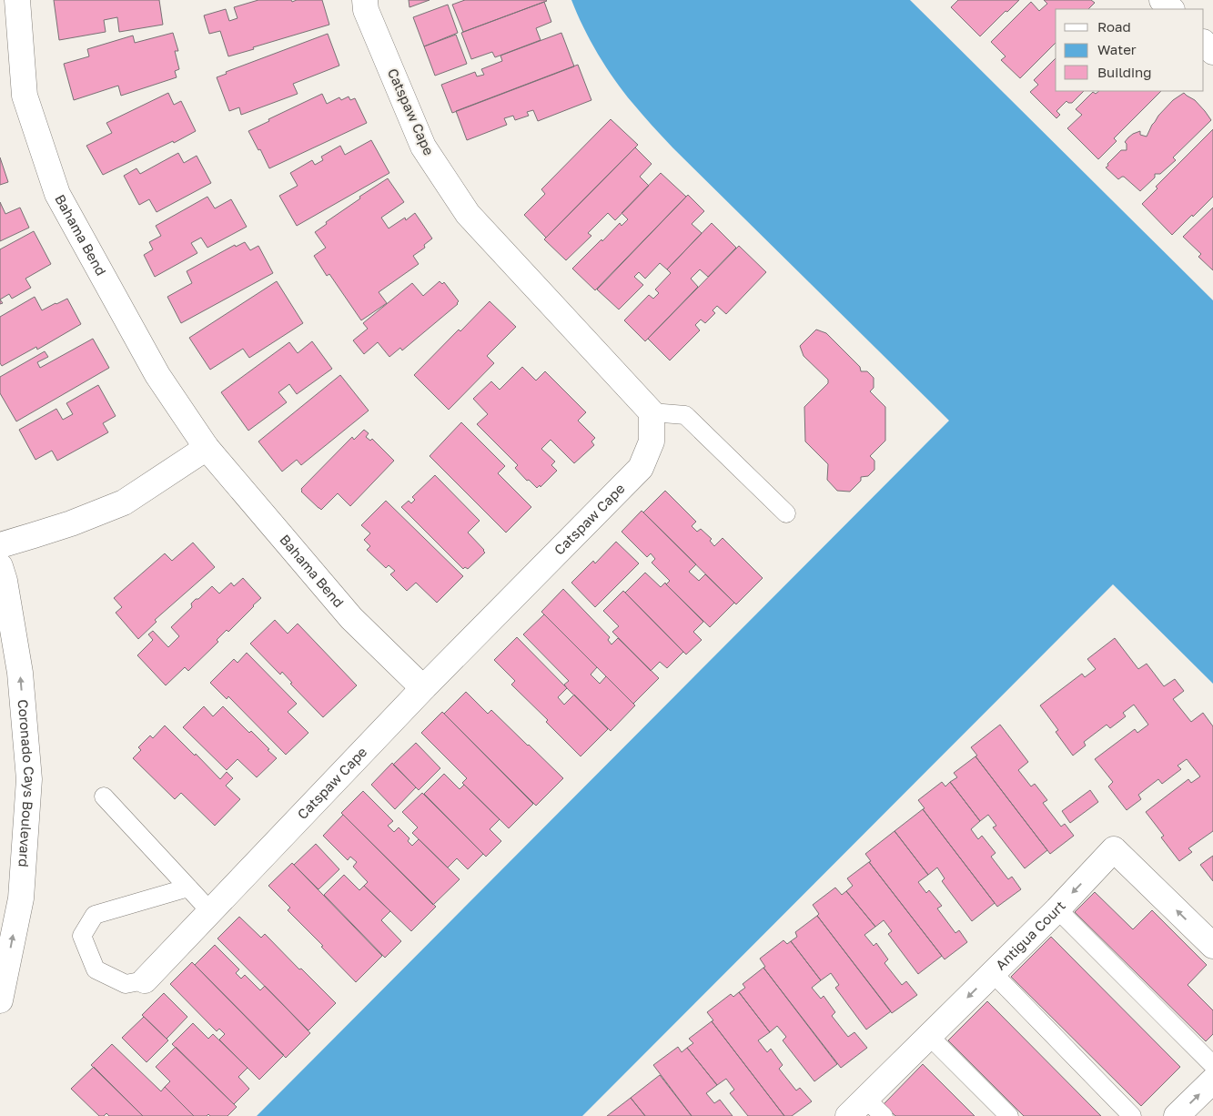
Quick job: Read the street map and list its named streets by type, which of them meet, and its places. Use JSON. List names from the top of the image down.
{
  "streets": {
    "street": [
      "Catspaw Cape",
      "Bahama Bend",
      "Coronado Cays Boulevard",
      "Antigua Court"
    ]
  },
  "crossings": [
    ["Catspaw Cape", "Bahama Bend"]
  ],
  "one_way": ["Coronado Cays Boulevard"],
  "legend": ["Road", "Water", "Building"]
}
